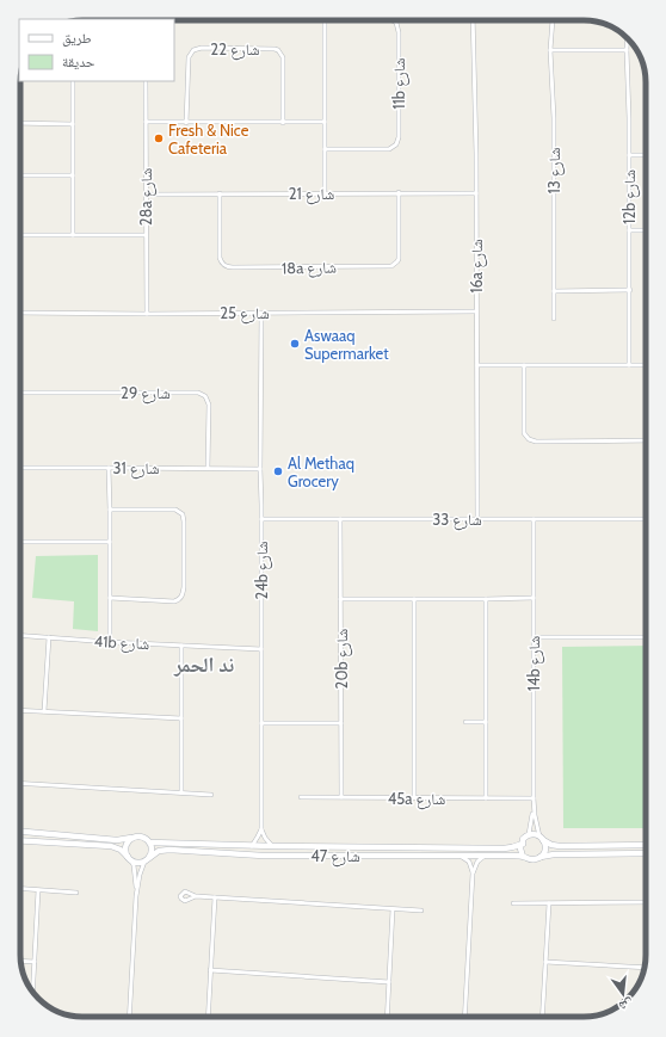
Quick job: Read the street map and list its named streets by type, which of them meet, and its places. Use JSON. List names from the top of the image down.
{
  "streets": {
    "street": [
      "شارع 22",
      "11b شارع",
      "شارع 13",
      "شارع 21",
      "28a شارع",
      "12b شارع",
      "16a شارع",
      "18a شارع",
      "شارع 25",
      "شارع 29",
      "شارع 31",
      "شارع 33",
      "24b شارع",
      "41b شارع",
      "20b شارع",
      "14b شارع",
      "45a شارع",
      "شارع 47"
    ]
  },
  "crossings": [
    ["شارع 21", "28a شارع"],
    ["شارع 21", "16a شارع"],
    ["شارع 21", "18a شارع"],
    ["28a شارع", "شارع 25"],
    ["16a شارع", "شارع 25"],
    ["16a شارع", "شارع 33"],
    ["شارع 25", "24b شارع"],
    ["شارع 29", "شارع 31"],
    ["شارع 31", "24b شارع"],
    ["شارع 33", "24b شارع"],
    ["شارع 33", "20b شارع"],
    ["شارع 33", "14b شارع"],
    ["24b شارع", "41b شارع"],
    ["24b شارع", "شارع 47"],
    ["20b شارع", "45a شارع"],
    ["14b شارع", "45a شارع"],
    ["14b شارع", "شارع 47"]
  ],
  "districts": ["ند الحمر"],
  "places": ["Fresh & Nice Cafeteria", "Aswaaq Supermarket", "Al Methaq Grocery"],
  "legend": ["طريق", "حديقة"],
  "north": "bottom"
}
